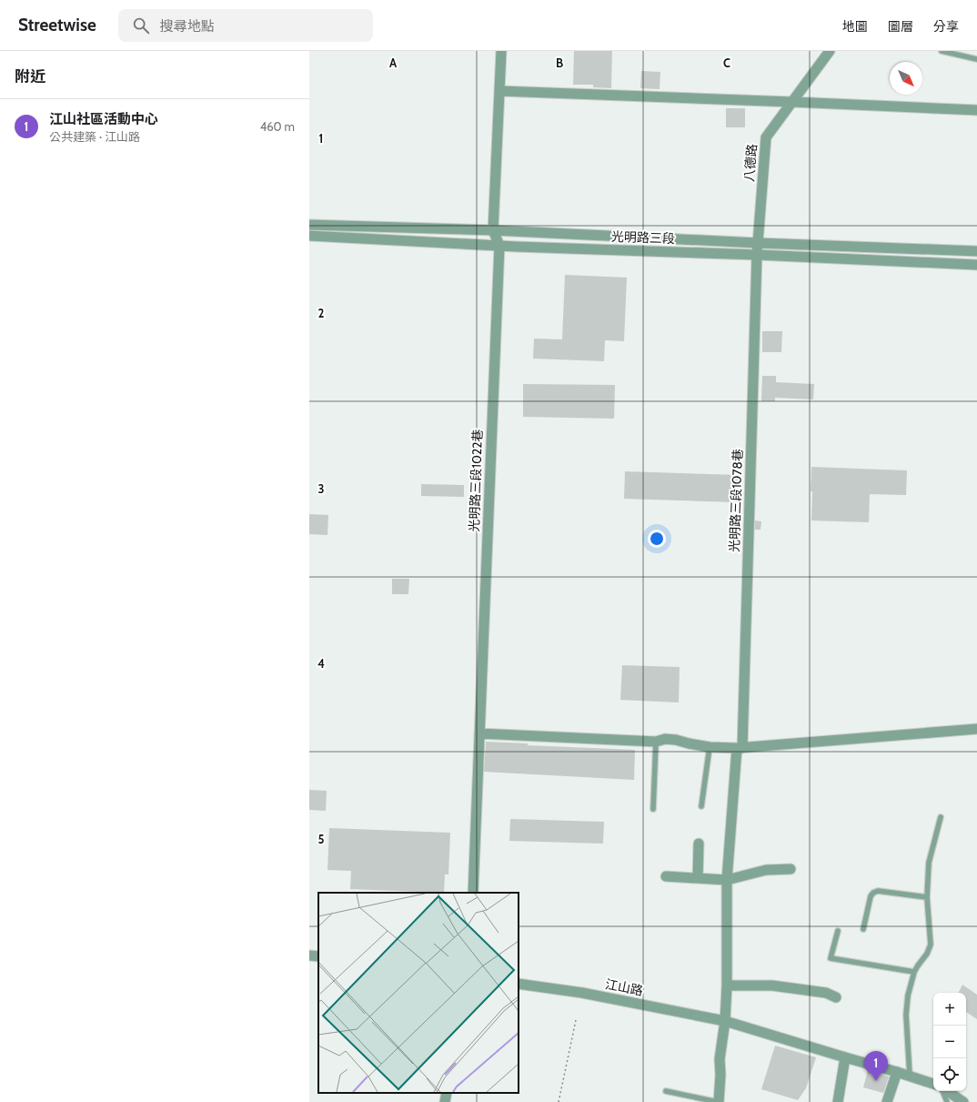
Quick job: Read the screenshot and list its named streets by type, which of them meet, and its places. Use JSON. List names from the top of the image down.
{
  "streets": {
    "street": [
      "八德路",
      "光明路三段",
      "光明路三段1022巷",
      "光明路三段1078巷",
      "江山路"
    ]
  },
  "crossings": [
    ["八德路", "光明路三段"],
    ["八德路", "光明路三段1078巷"],
    ["光明路三段", "光明路三段1022巷"],
    ["光明路三段", "光明路三段1078巷"],
    ["光明路三段1078巷", "江山路"]
  ],
  "north": "bottom right",
  "page": {
    "header": "Streetwise",
    "search": "搜尋地點",
    "nav": ["地圖", "圖層", "分享"],
    "heading": "附近",
    "list": [
      {
        "mark": "1",
        "name": "江山社區活動中心",
        "note": "公共建築 · 江山路",
        "value": "460 m"
      }
    ],
    "map_buttons": ["+", "−"],
    "pins": "1"
  },
  "grid": {
    "columns": ["A", "B", "C"],
    "rows": [
      "1",
      "2",
      "3",
      "4",
      "5"
    ]
  }
}
